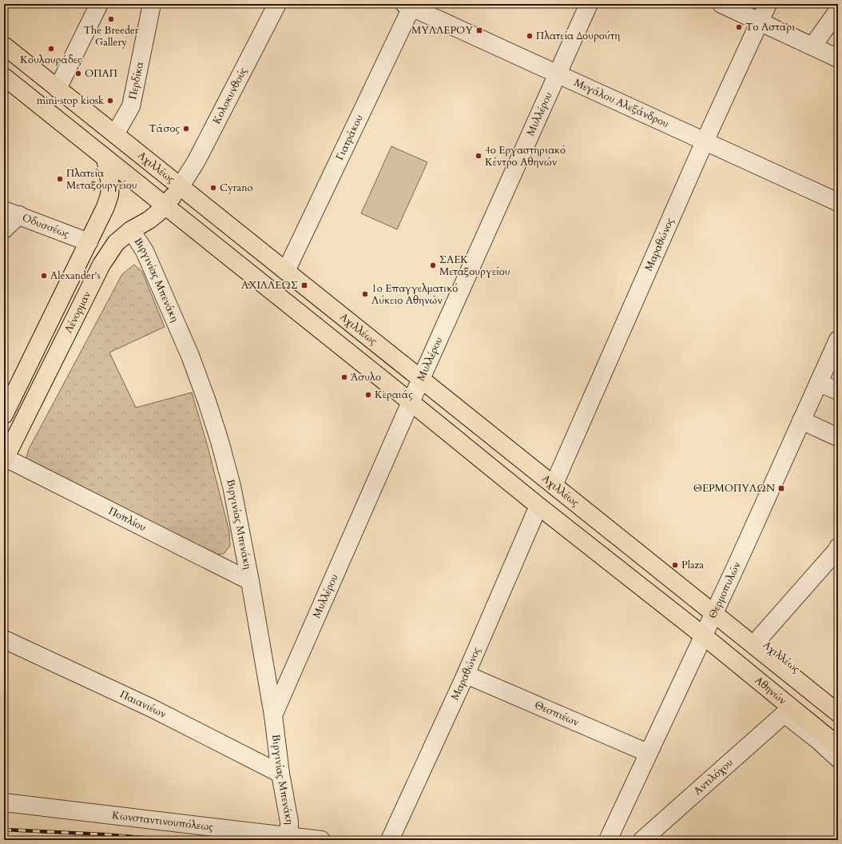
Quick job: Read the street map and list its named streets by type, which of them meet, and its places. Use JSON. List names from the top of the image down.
{
  "streets": {
    "main road": ["Αχιλλέως", "Λένορμαν", "Αθηνών"],
    "street": [
      "Περδίκα",
      "Κολοκυνθούς",
      "Μεγάλου Αλεξάνδρου",
      "Μυλλέρου",
      "Γιατράκου",
      "Οδυσσέως",
      "Μαραθώνος",
      "Βιργινίας Μπενάκη",
      "Ποπλίου",
      "Θερμοπυλών",
      "Παιανιέων",
      "Θεσπιέων",
      "Αντιλόχου",
      "Κωνσταντινουπόλεως"
    ]
  },
  "crossings": [
    ["Περδίκα", "Αχιλλέως"],
    ["Κολοκυνθούς", "Αχιλλέως"],
    ["Κολοκυνθούς", "Λένορμαν"],
    ["Μεγάλου Αλεξάνδρου", "Μυλλέρου"],
    ["Μεγάλου Αλεξάνδρου", "Γιατράκου"],
    ["Μεγάλου Αλεξάνδρου", "Μαραθώνος"],
    ["Μυλλέρου", "Αχιλλέως"],
    ["Μυλλέρου", "Βιργινίας Μπενάκη"],
    ["Γιατράκου", "Αχιλλέως"],
    ["Αχιλλέως", "Μαραθώνος"],
    ["Αχιλλέως", "Λένορμαν"],
    ["Αχιλλέως", "Θερμοπυλών"],
    ["Μαραθώνος", "Θεσπιέων"],
    ["Βιργινίας Μπενάκη", "Λένορμαν"],
    ["Βιργινίας Μπενάκη", "Ποπλίου"],
    ["Βιργινίας Μπενάκη", "Παιανιέων"],
    ["Βιργινίας Μπενάκη", "Κωνσταντινουπόλεως"],
    ["Λένορμαν", "Ποπλίου"],
    ["Θερμοπυλών", "Αθηνών"],
    ["Θερμοπυλών", "Θεσπιέων"]
  ],
  "places": {
    "other": [
      "The Breeder Gallery",
      "Το Αστάρι",
      "Πλατεία Δουρούτη",
      "Κουλουράδες",
      "ΟΠΑΠ",
      "mini stop kiosk",
      "Τάσος",
      "4ο Εργαστηριακό Κέντρο Αθηνών",
      "Πλατεία Μεταξουργείου",
      "Cyrano",
      "ΣΑΕΚ Μεταξουργείου",
      "Alexander's",
      "1o Επαγγελματικό Λύκειο Αθηνών",
      "Άσυλο",
      "Κεραιάς",
      "Plaza"
    ],
    "transit": ["ΜΥΛΛΕΡΟΥ", "ΑΧΙΛΛΕΩΣ", "ΘΕΡΜΟΠΥΛΩΝ"]
  }
}
